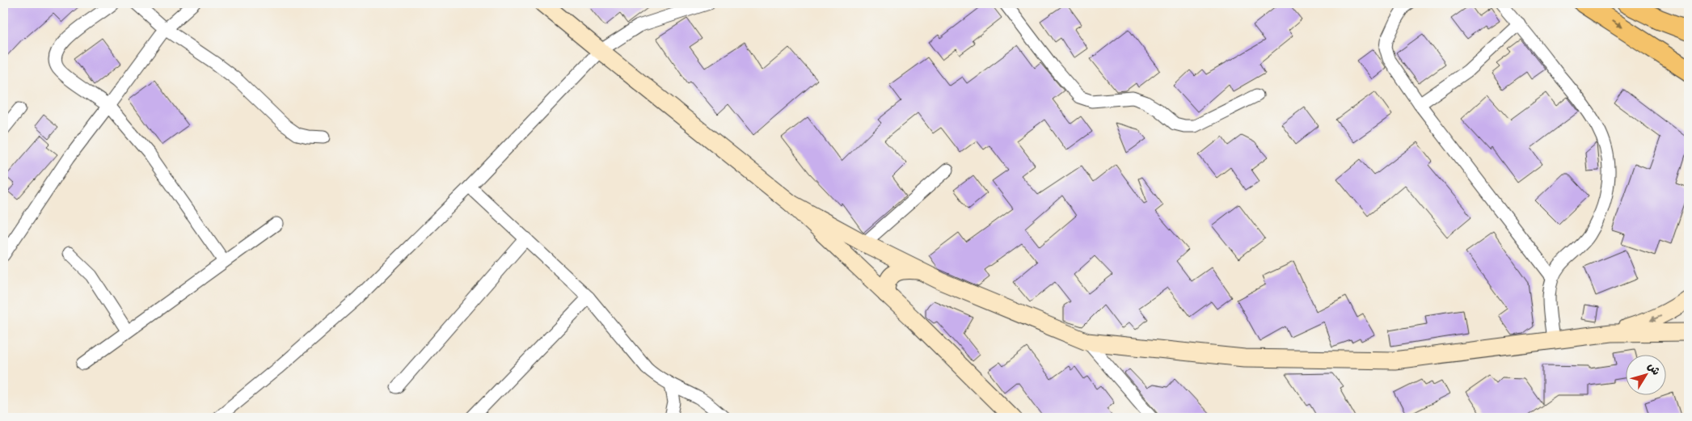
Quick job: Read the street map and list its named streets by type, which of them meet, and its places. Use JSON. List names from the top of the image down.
{
  "north": "top right"
}
